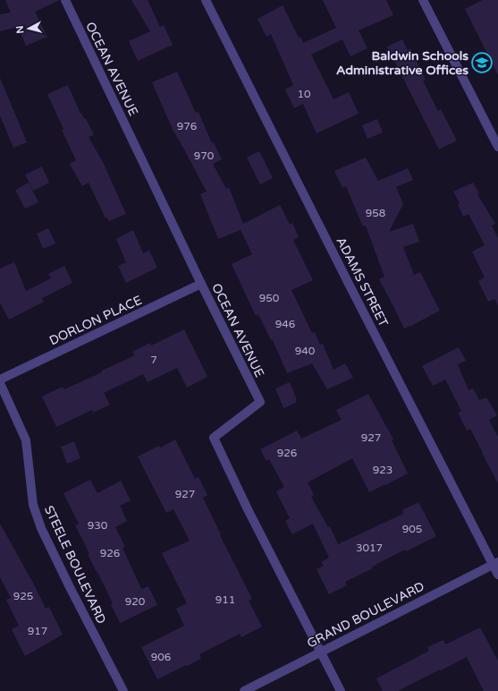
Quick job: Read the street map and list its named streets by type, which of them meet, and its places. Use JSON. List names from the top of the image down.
{
  "streets": {
    "street": [
      "OCEAN AVENUE",
      "ADAMS STREET",
      "DORLON PLACE",
      "STEELE BOULEVARD",
      "GRAND BOULEVARD"
    ]
  },
  "crossings": [
    ["OCEAN AVENUE", "DORLON PLACE"],
    ["OCEAN AVENUE", "GRAND BOULEVARD"],
    ["ADAMS STREET", "GRAND BOULEVARD"]
  ],
  "places": {
    "school or university": ["Baldwin Schools Administrative Offices"]
  },
  "house_numbers": [
    "10",
    "976",
    "970",
    "958",
    "950",
    "946",
    "940",
    "7",
    "927",
    "926",
    "923",
    "927",
    "930",
    "905",
    "3017",
    "926",
    "925",
    "911",
    "920",
    "917",
    "906"
  ],
  "north": "left"
}
